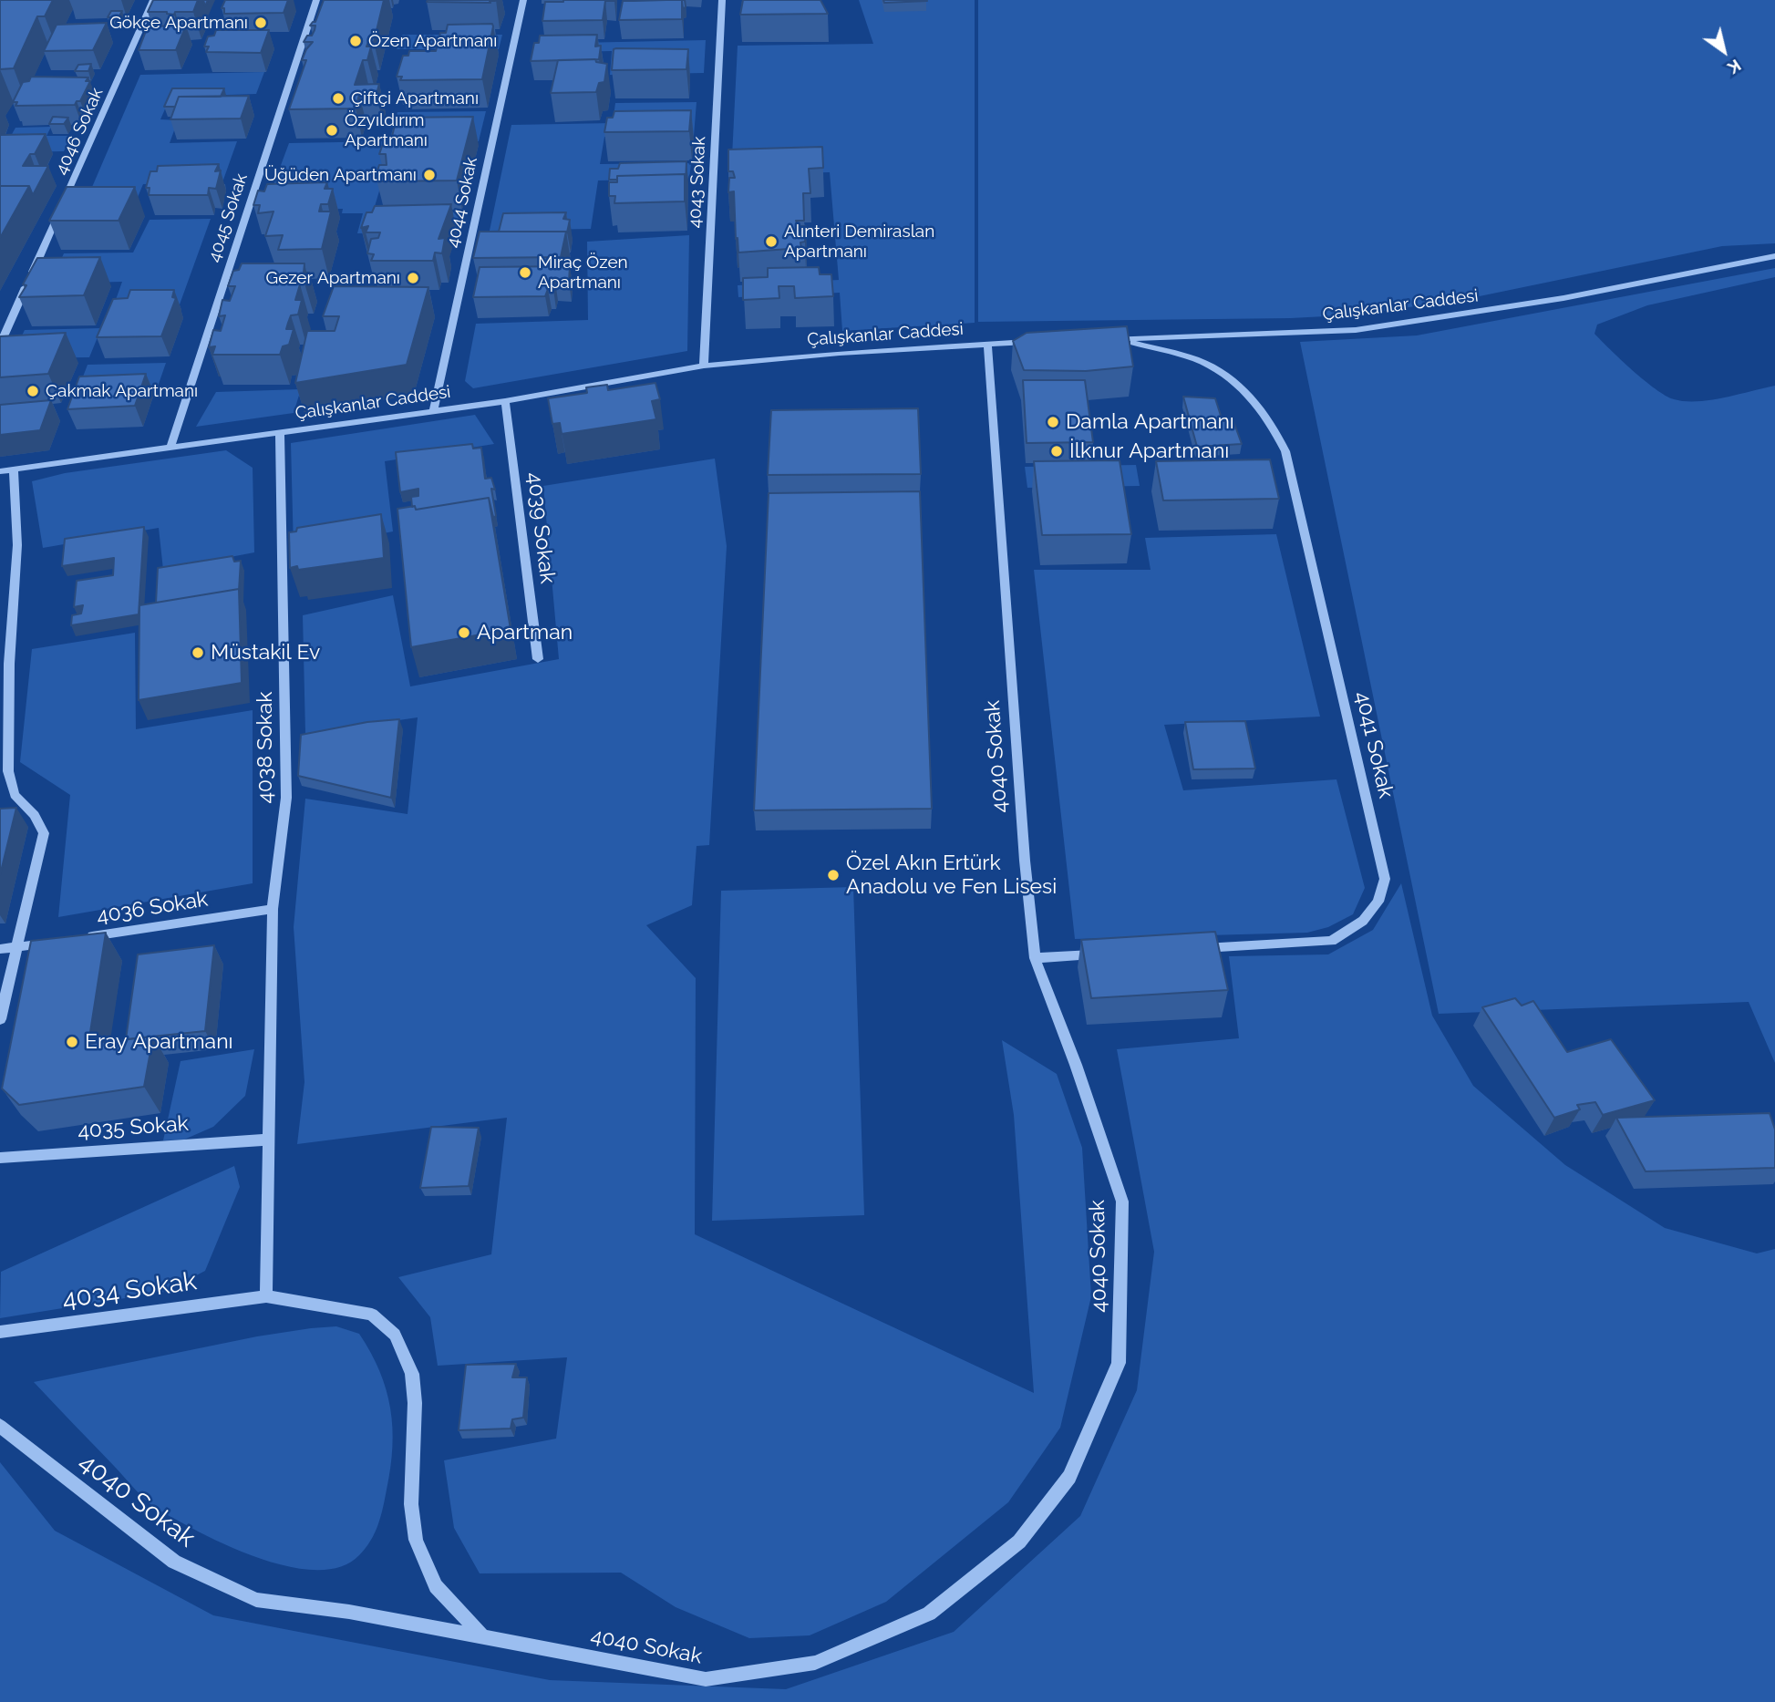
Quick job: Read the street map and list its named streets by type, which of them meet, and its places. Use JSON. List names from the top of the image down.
{
  "streets": {
    "street": [
      "4046 Sokak",
      "4043 Sokak",
      "4044 Sokak",
      "4045 Sokak",
      "Çalışkanlar Caddesi",
      "4039 Sokak",
      "4041 Sokak",
      "4038 Sokak",
      "4040 Sokak",
      "4036 Sokak",
      "4035 Sokak",
      "4034 Sokak"
    ]
  },
  "crossings": [
    ["4043 Sokak", "Çalışkanlar Caddesi"],
    ["4044 Sokak", "Çalışkanlar Caddesi"],
    ["4045 Sokak", "Çalışkanlar Caddesi"],
    ["Çalışkanlar Caddesi", "4039 Sokak"],
    ["Çalışkanlar Caddesi", "4041 Sokak"],
    ["Çalışkanlar Caddesi", "4038 Sokak"],
    ["Çalışkanlar Caddesi", "4040 Sokak"],
    ["4038 Sokak", "4036 Sokak"],
    ["4038 Sokak", "4035 Sokak"]
  ],
  "places": [
    "Gökçe Apartmanı",
    "Özen Apartmanı",
    "Çiftçi Apartmanı",
    "Özyıldırım Apartmanı",
    "Üğüden Apartmanı",
    "Alınteri Demiraslan Apartmanı",
    "Miraç Özen Apartmanı",
    "Gezer Apartmanı",
    "Çakmak Apartmanı",
    "Damla Apartmanı",
    "İlknur Apartmanı",
    "Apartman",
    "Müstakil Ev",
    "Özel Akın Ertürk Anadolu ve Fen Lisesi",
    "Eray Apartmanı"
  ],
  "north": "bottom right"
}
